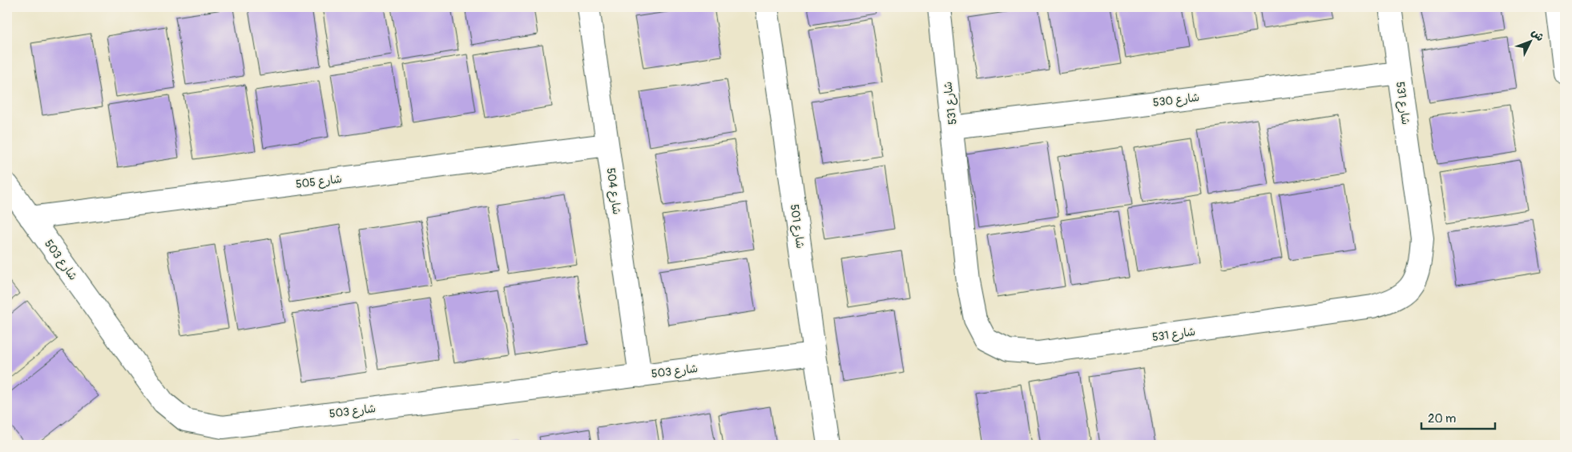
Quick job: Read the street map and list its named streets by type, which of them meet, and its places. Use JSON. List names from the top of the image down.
{
  "streets": {
    "street": [
      "شارع 530",
      "شارع 531",
      "شارع 505",
      "شارع 504",
      "شارع 501",
      "شارع 503"
    ]
  },
  "crossings": [
    ["شارع 530", "شارع 531"],
    ["شارع 505", "شارع 504"],
    ["شارع 505", "شارع 503"],
    ["شارع 504", "شارع 503"],
    ["شارع 501", "شارع 503"]
  ],
  "scale_bar": "20 m",
  "north": "top right"
}
